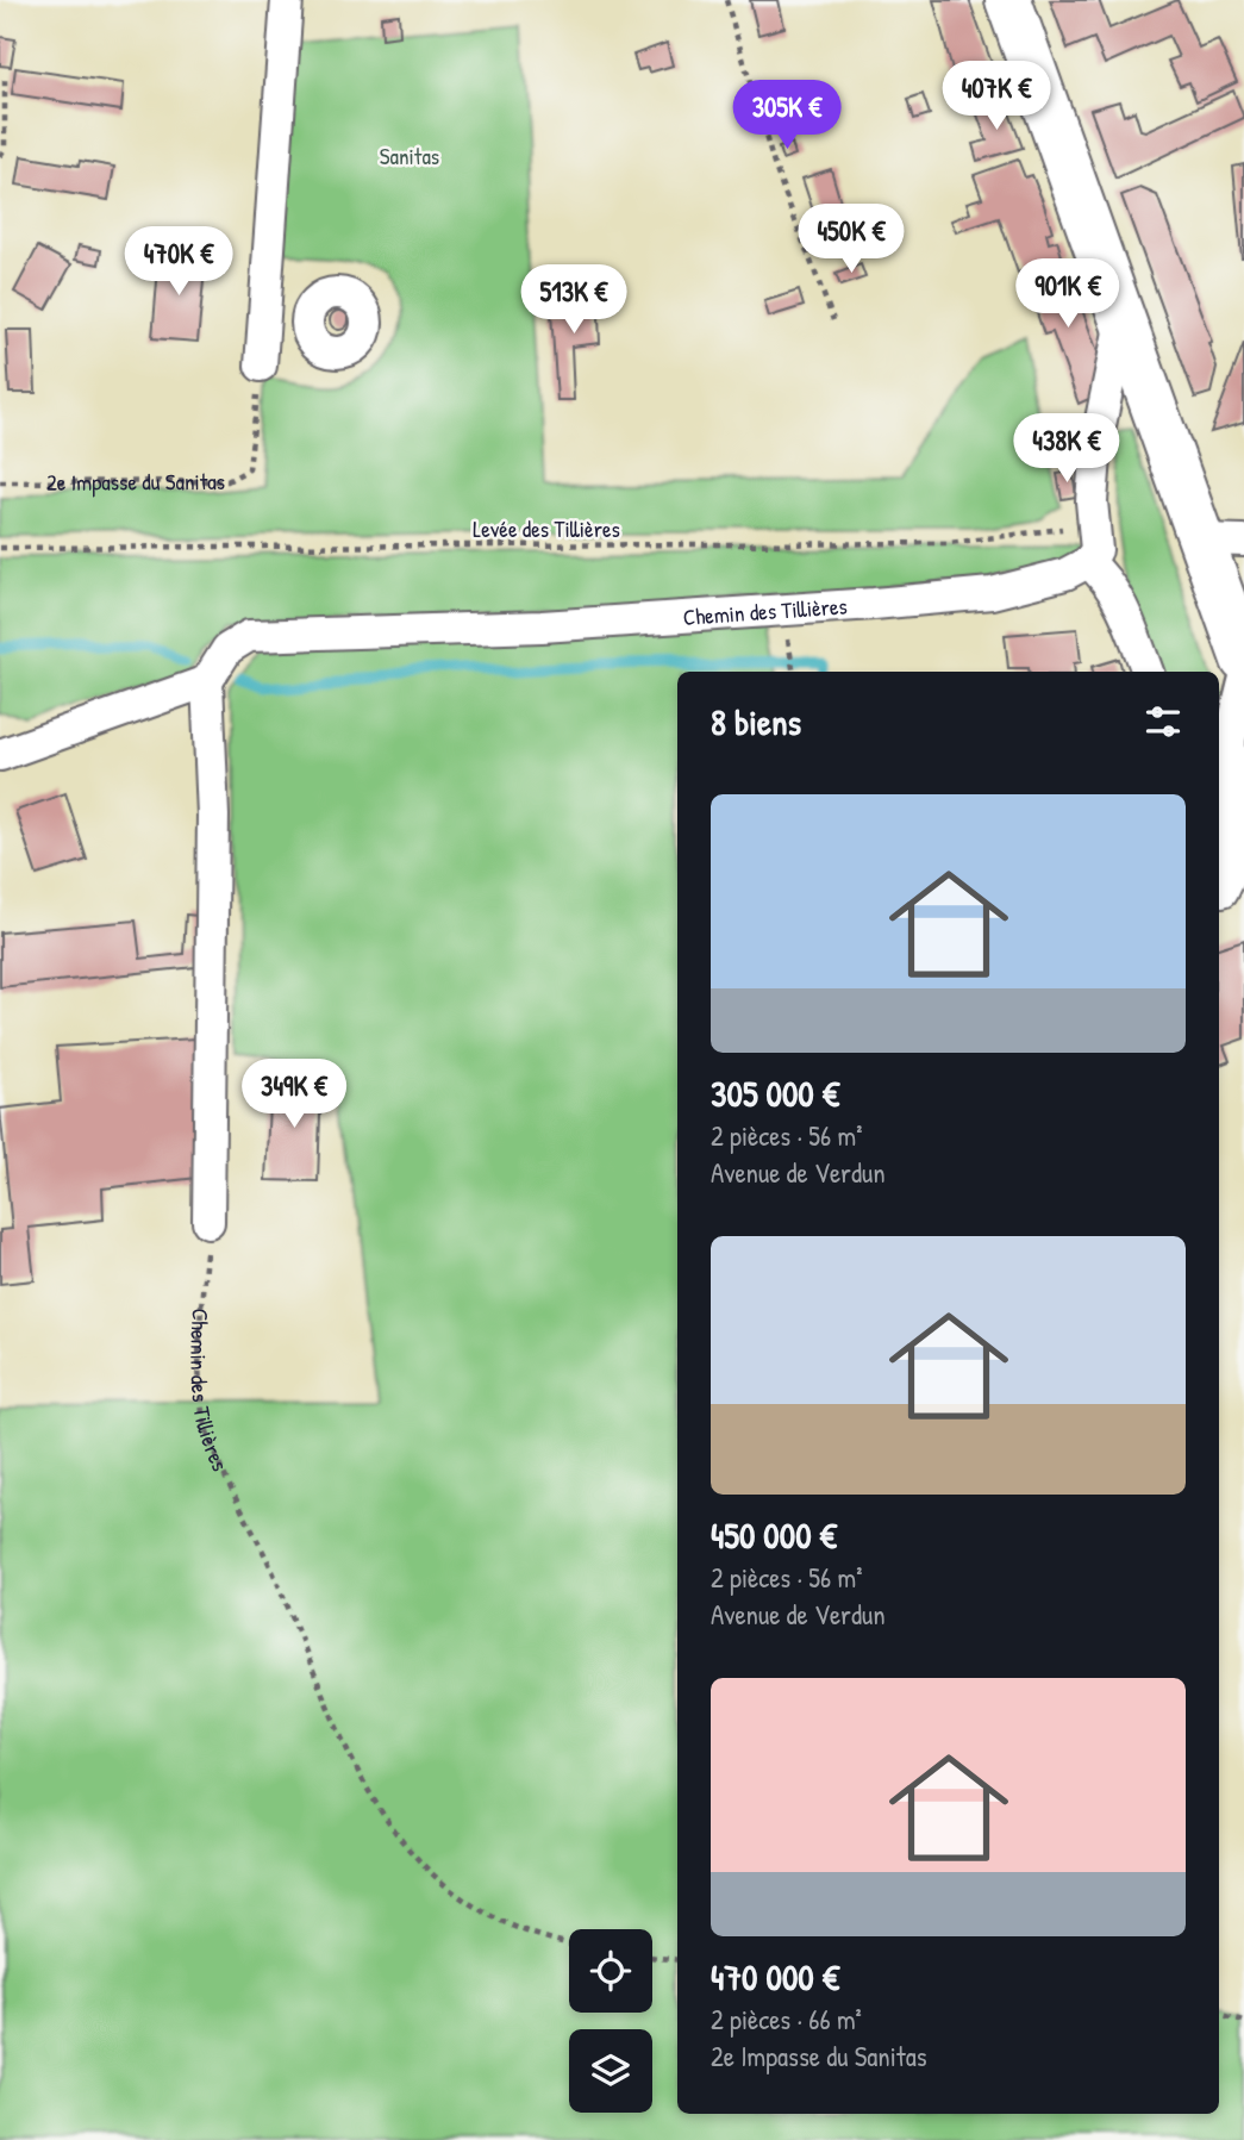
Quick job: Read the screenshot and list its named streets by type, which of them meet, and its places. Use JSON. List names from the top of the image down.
{
  "streets": {
    "street": ["Chemin des Tillières"],
    "path": ["2e Impasse du Sanitas", "Levée des Tillières"]
  },
  "parks": ["Sanitas"],
  "page": {
    "price": [
      "407K €",
      "305K €",
      "450K €",
      "470K €",
      "901K €",
      "513K €",
      "438K €",
      "349K €"
    ],
    "heading": "8 biens",
    "list": [
      {
        "name": "305 000 €",
        "note": "2 pièces · 56 m² · Avenue de Verdun"
      },
      {
        "name": "450 000 €",
        "note": "2 pièces · 56 m² · Avenue de Verdun"
      },
      {
        "name": "470 000 €",
        "note": "2 pièces · 66 m² · 2e Impasse du Sanitas"
      }
    ]
  }
}
